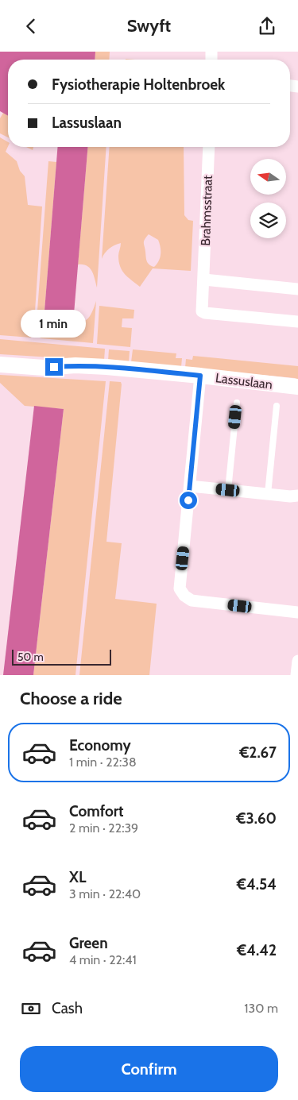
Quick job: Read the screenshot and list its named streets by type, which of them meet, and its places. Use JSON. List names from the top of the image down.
{
  "streets": {
    "street": ["Brahmsstraat", "Lassuslaan"]
  },
  "scale_bar": "50 m",
  "north": "left",
  "page": {
    "header": "Swyft",
    "banner": ["Fysiotherapie Holtenbroek", "Lassuslaan"],
    "bubble": "1 min",
    "scale": "50 m",
    "heading": "Choose a ride",
    "list": [
      {
        "name": "Economy",
        "note": "1 min · 22:38",
        "value": "€2.67"
      },
      {
        "name": "Comfort",
        "note": "2 min · 22:39",
        "value": "€3.60"
      },
      {
        "name": "XL",
        "note": "3 min · 22:40",
        "value": "€4.54"
      },
      {
        "name": "Green",
        "note": "4 min · 22:41",
        "value": "€4.42"
      }
    ],
    "pay": ["Cash", "130 m"],
    "buttons": "Confirm"
  }
}
